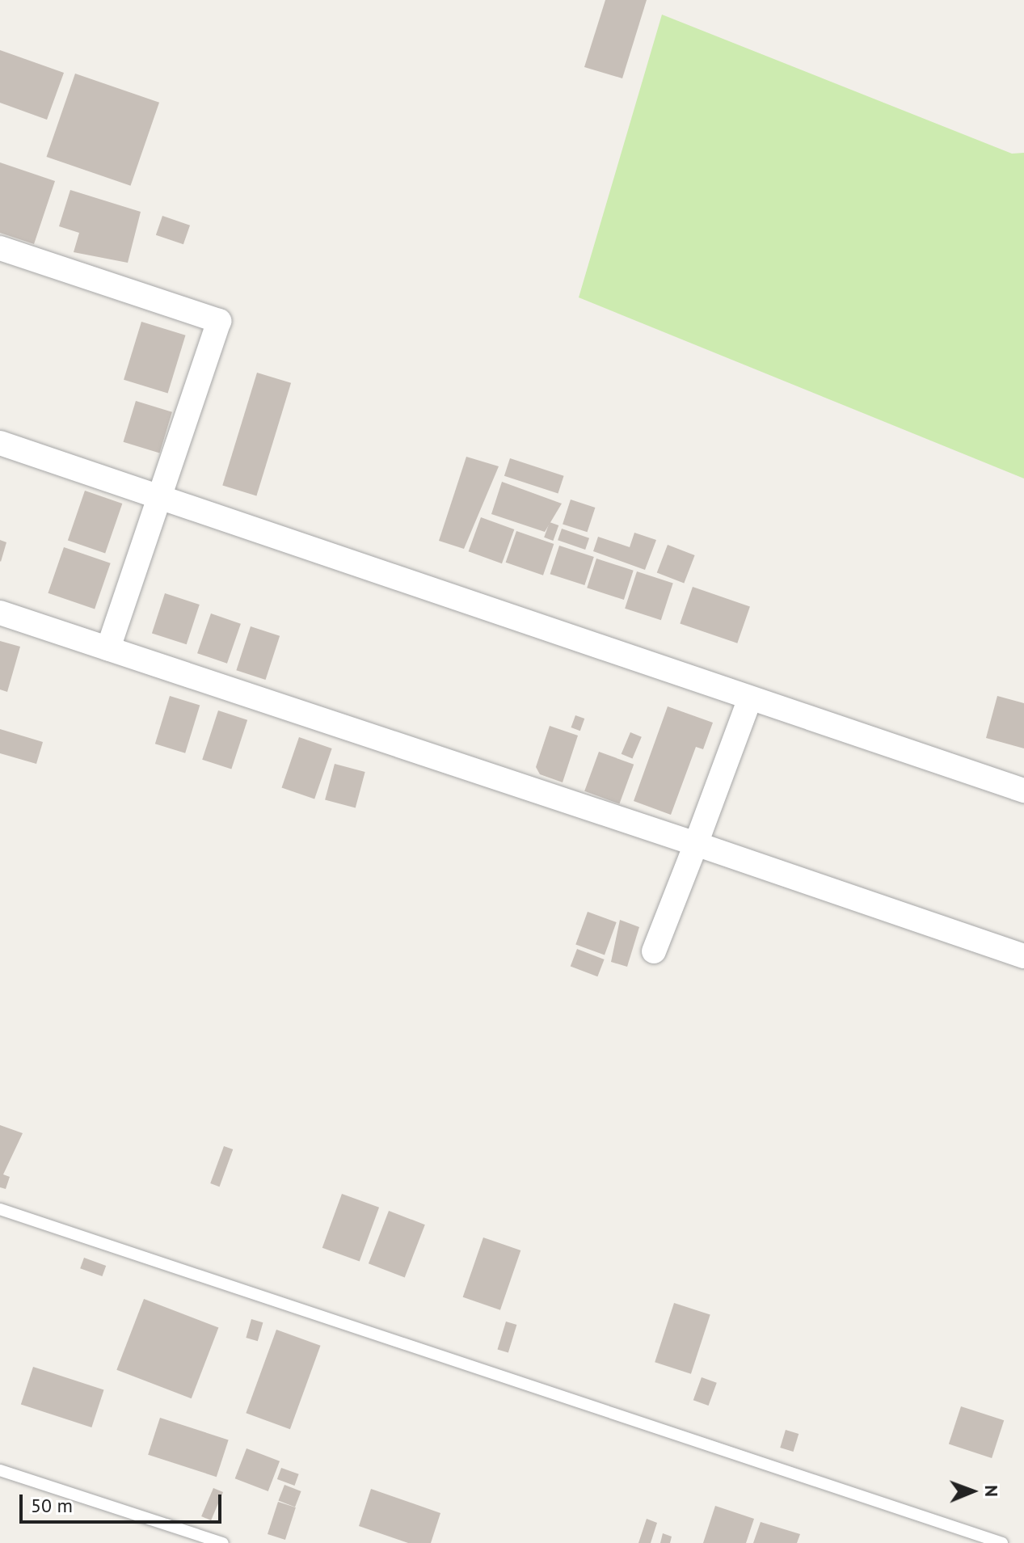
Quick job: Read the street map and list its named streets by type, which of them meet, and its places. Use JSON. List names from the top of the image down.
{
  "scale_bar": "50 m",
  "north": "right"
}
